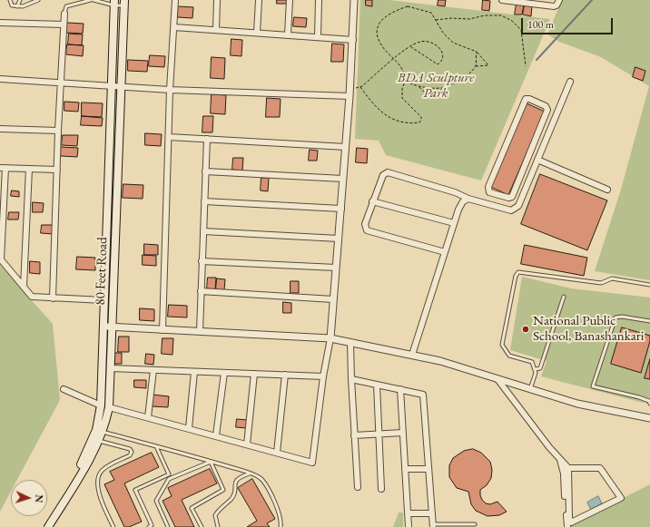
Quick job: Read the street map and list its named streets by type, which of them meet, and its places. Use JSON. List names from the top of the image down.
{
  "streets": {
    "main road": ["80 Feet Road"]
  },
  "parks": ["BDA Sculpture Park"],
  "places": ["National Public School, Banashankari"],
  "scale_bar": "100 m",
  "north": "right"
}
